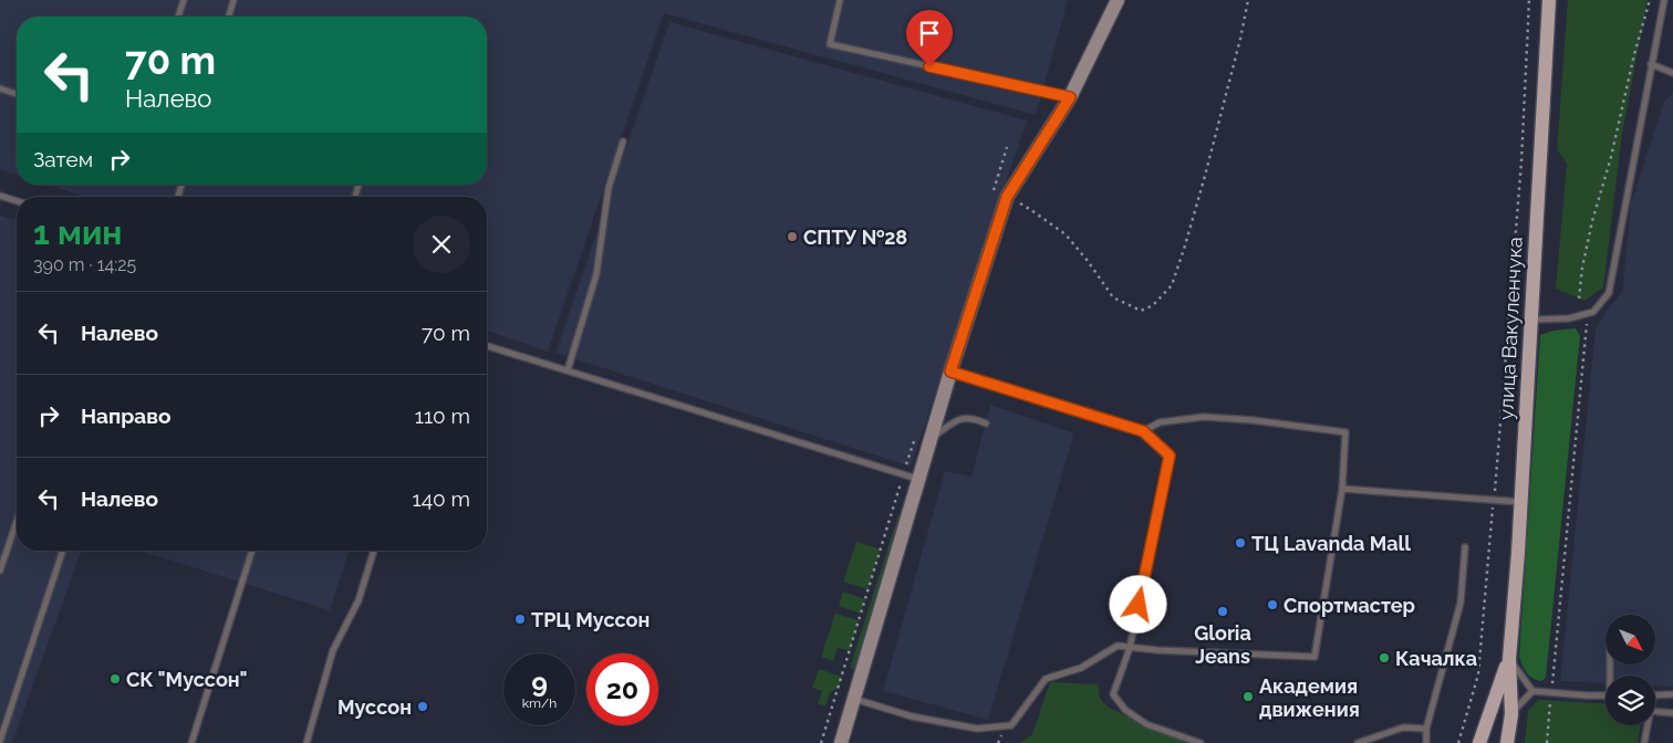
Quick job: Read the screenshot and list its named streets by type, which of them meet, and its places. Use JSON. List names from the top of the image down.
{
  "streets": {
    "main road": ["улица Вакуленчука"]
  },
  "places": [
    "СПТУ №28",
    "ТЦ Lavanda Mall",
    "Спортмастер",
    "Gloria Jeans",
    "ТРЦ Муссон",
    "Качалка",
    "СК \"Муссон\"",
    "Академия движения",
    "Муссон"
  ],
  "north": "bottom right",
  "page": {
    "turn": ["70 m", "Налево"],
    "then": "Затем",
    "heading": ["1 мин", "390 m · 14:25"],
    "list": [
      {
        "name": "Налево",
        "value": "70 m"
      },
      {
        "name": "Направо",
        "value": "110 m"
      },
      {
        "name": "Налево",
        "value": "140 m"
      }
    ],
    "speed": "9 km/h",
    "limit": "20"
  }
}
